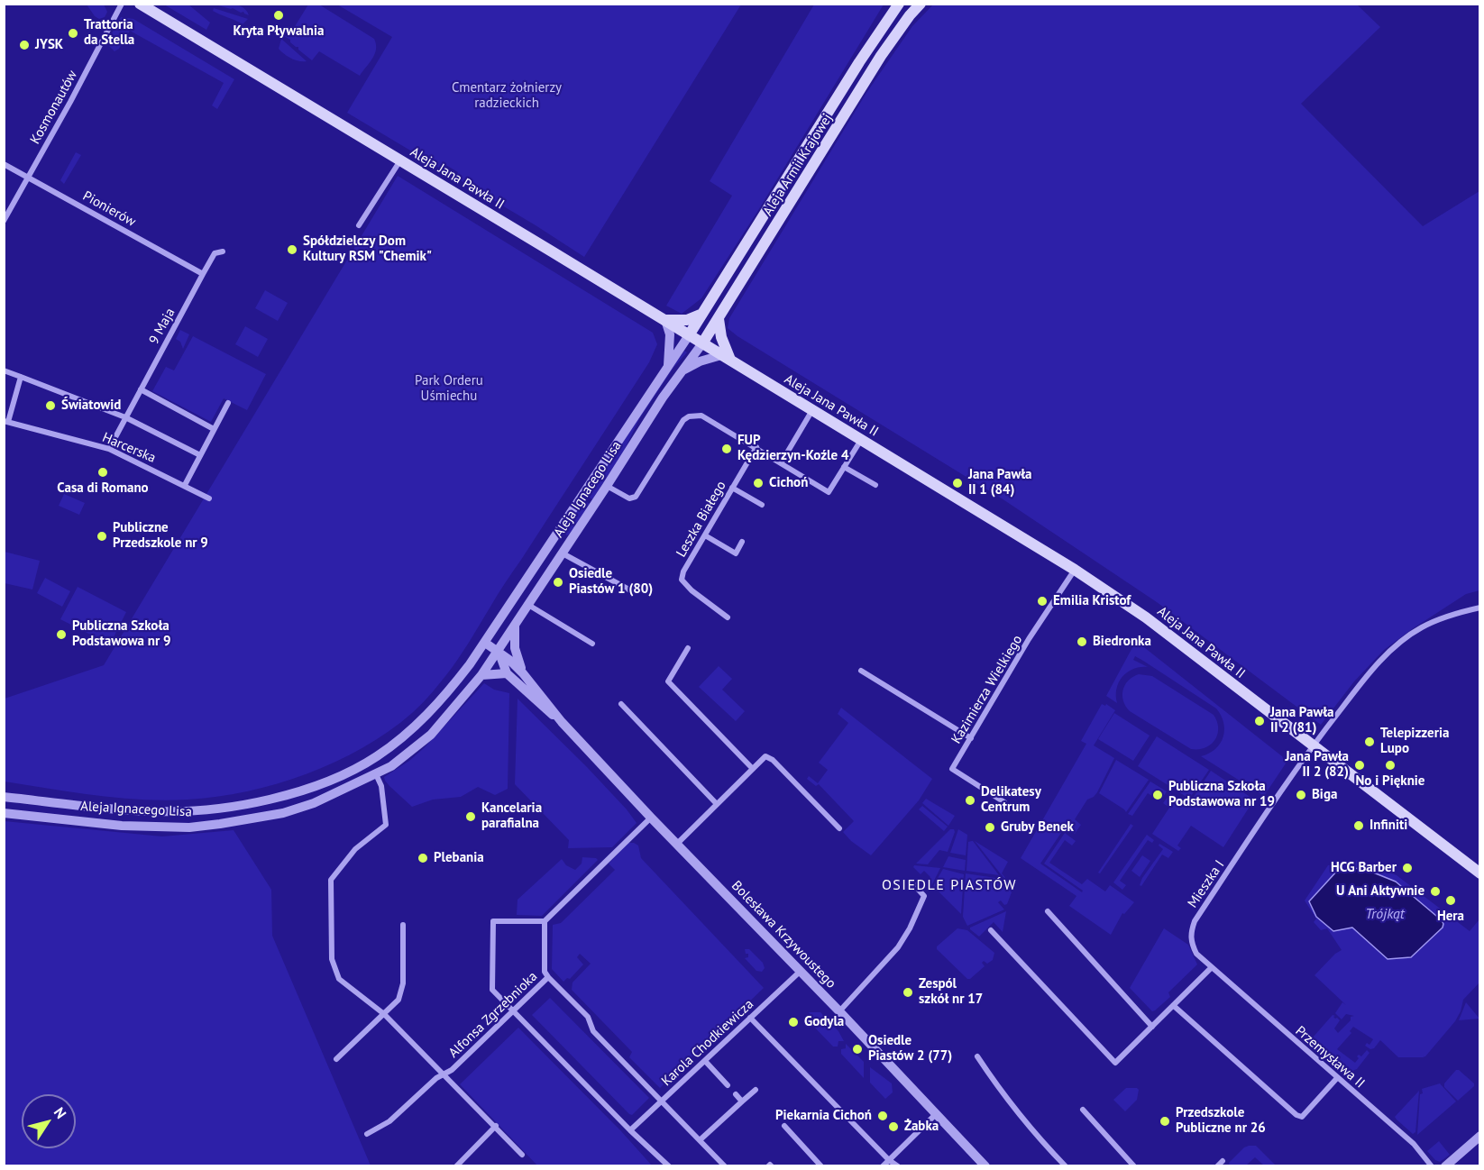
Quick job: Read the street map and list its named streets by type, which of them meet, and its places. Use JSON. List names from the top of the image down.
{
  "streets": {
    "main road": ["Aleja Armii Krajowej", "Aleja Jana Pawła II"],
    "street": [
      "Kosmonautów",
      "Pionierów",
      "9 Maja",
      "Harcerska",
      "Aleja Ignacego Lisa",
      "Leszka Białego",
      "Kazimierza Wielkiego",
      "Mieszka I",
      "Bolesława Krzywoustego",
      "Alfonsa Zgrzebnioka",
      "Karola Chodkiewicza",
      "Przemysława II"
    ]
  },
  "crossings": [
    ["Kosmonautów", "Pionierów"],
    ["Aleja Armii Krajowej", "Aleja Jana Pawła II"],
    ["Aleja Armii Krajowej", "Aleja Ignacego Lisa"],
    ["Aleja Jana Pawła II", "Aleja Ignacego Lisa"],
    ["Aleja Jana Pawła II", "Kazimierza Wielkiego"],
    ["Aleja Jana Pawła II", "Mieszka I"],
    ["Pionierów", "9 Maja"],
    ["9 Maja", "Harcerska"],
    ["Aleja Ignacego Lisa", "Bolesława Krzywoustego"],
    ["Mieszka I", "Przemysława II"],
    ["Bolesława Krzywoustego", "Karola Chodkiewicza"]
  ],
  "districts": ["OSIEDLE PIASTÓW"],
  "water": ["Trójkąt"],
  "parks": ["Cmentarz żołnierzy radzieckich", "Park Orderu Uśmiechu"],
  "places": [
    "Kryta Pływalnia",
    "Trattoria da Stella",
    "JYSK",
    "Spółdzielczy Dom Kultury RSM \"Chemik\"",
    "Światowid",
    "FUP Kędzierzyn-Koźle 4",
    "Casa di Romano",
    "Cichoń",
    "Jana Pawła II 1 (84)",
    "Publiczne Przedszkole nr 9",
    "Osiedle Piastów 1 (80)",
    "Emilia Kristof",
    "Publiczna Szkoła Podstawowa nr 9",
    "Biedronka",
    "Jana Pawła II 2 (81)",
    "Telepizzeria Lupo",
    "Jana Pawła II 2 (82)",
    "No i Pięknie",
    "Publiczna Szkoła Podstawowa nr 19",
    "Biga",
    "Delikatesy Centrum",
    "Kancelaria parafialna",
    "Infiniti",
    "Gruby Benek",
    "Plebania",
    "HCG Barber",
    "U Ani Aktywnie",
    "Hera",
    "Zespól szkół nr 17",
    "Godyla",
    "Osiedle Piastów 2 (77)",
    "Piekarnia Cichoń",
    "Przedszkole Publiczne nr 26",
    "Żabka"
  ],
  "north": "top right"
}
